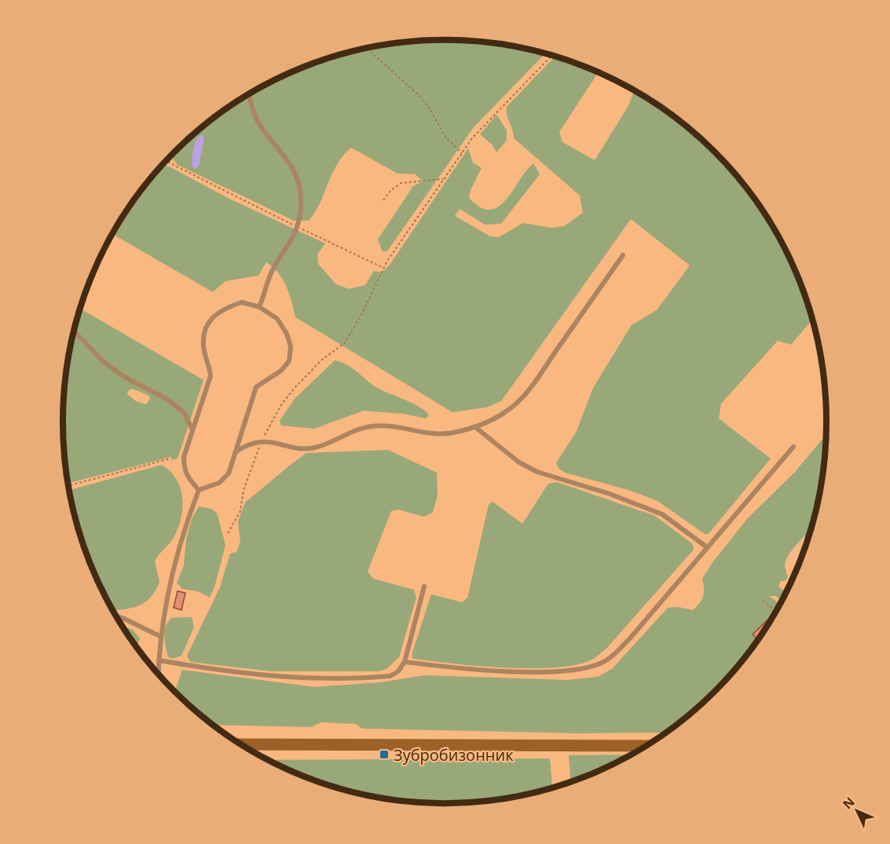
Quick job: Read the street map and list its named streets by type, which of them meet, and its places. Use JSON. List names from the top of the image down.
{
  "places": {
    "transit": ["Зубробизонник"]
  },
  "north": "top left"
}
